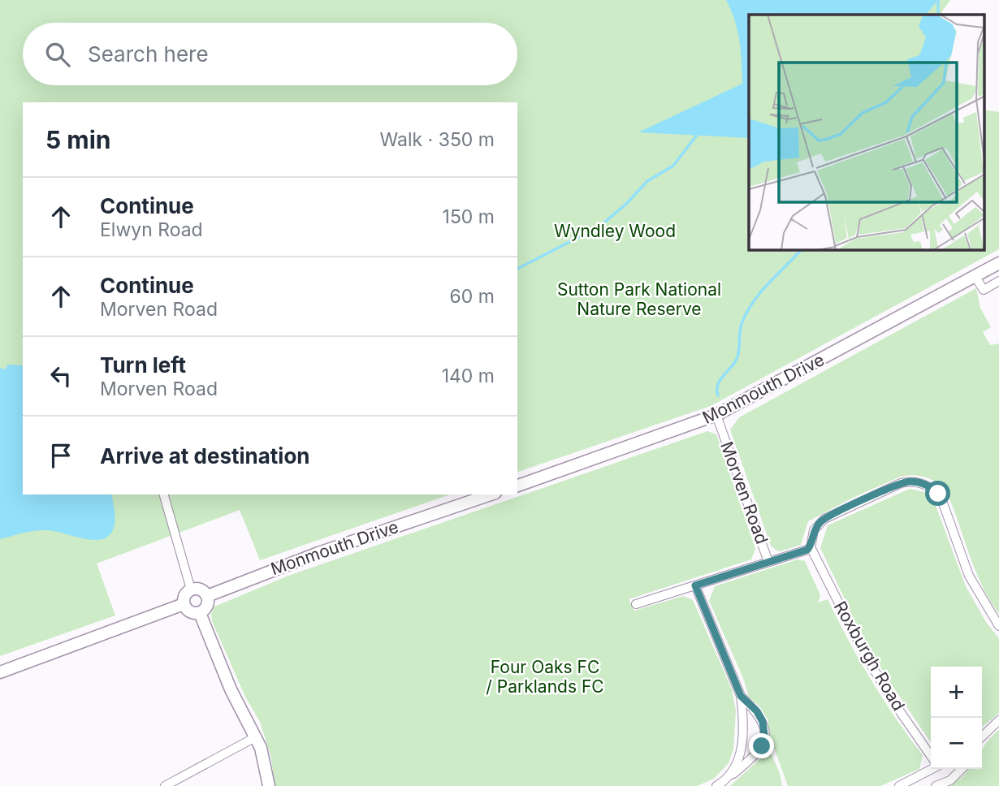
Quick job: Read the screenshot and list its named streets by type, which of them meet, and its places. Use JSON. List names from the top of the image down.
{
  "streets": {
    "street": ["Monmouth Drive", "Morven Road", "Roxburgh Road"]
  },
  "crossings": [
    ["Monmouth Drive", "Morven Road"]
  ],
  "parks": ["Wyndley Wood", "Sutton Park National Nature Reserve", "Four Oaks FC / Parklands FC"],
  "page": {
    "search": "Search here",
    "heading": ["5 min", "Walk · 350 m"],
    "list": [
      ["Continue", "Elwyn Road", "150 m"],
      ["Continue", "Morven Road", "60 m"],
      ["Turn left", "Morven Road", "140 m"],
      "Arrive at destination"
    ],
    "map_buttons": ["+", "−"]
  }
}
